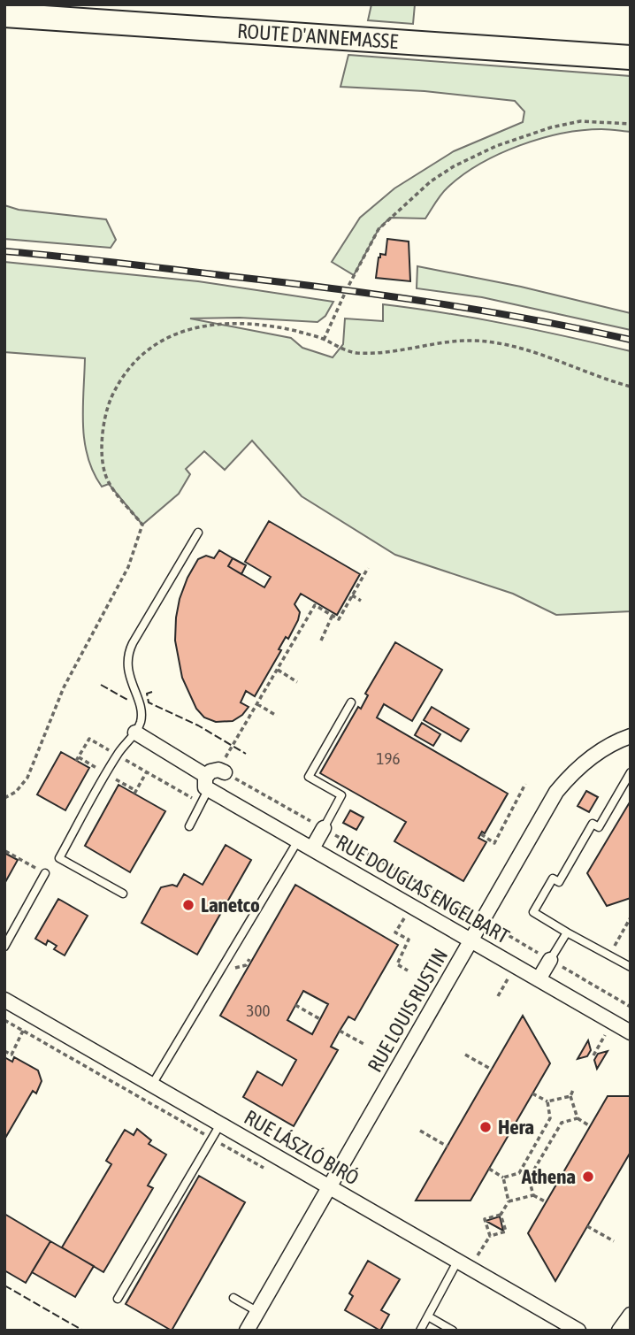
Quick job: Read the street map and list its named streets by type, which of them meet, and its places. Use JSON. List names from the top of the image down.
{
  "streets": {
    "main road": ["ROUTE D'ANNEMASSE"],
    "street": ["RUE DOUGLAS ENGELBART", "RUE LOUIS RUSTIN", "RUE LÁSZLÓ BIRÓ"]
  },
  "crossings": [
    ["RUE DOUGLAS ENGELBART", "RUE LOUIS RUSTIN"],
    ["RUE LOUIS RUSTIN", "RUE LÁSZLÓ BIRÓ"]
  ],
  "places": ["Lanetco", "Hera", "Athena"],
  "house_numbers": ["196", "300"]
}
